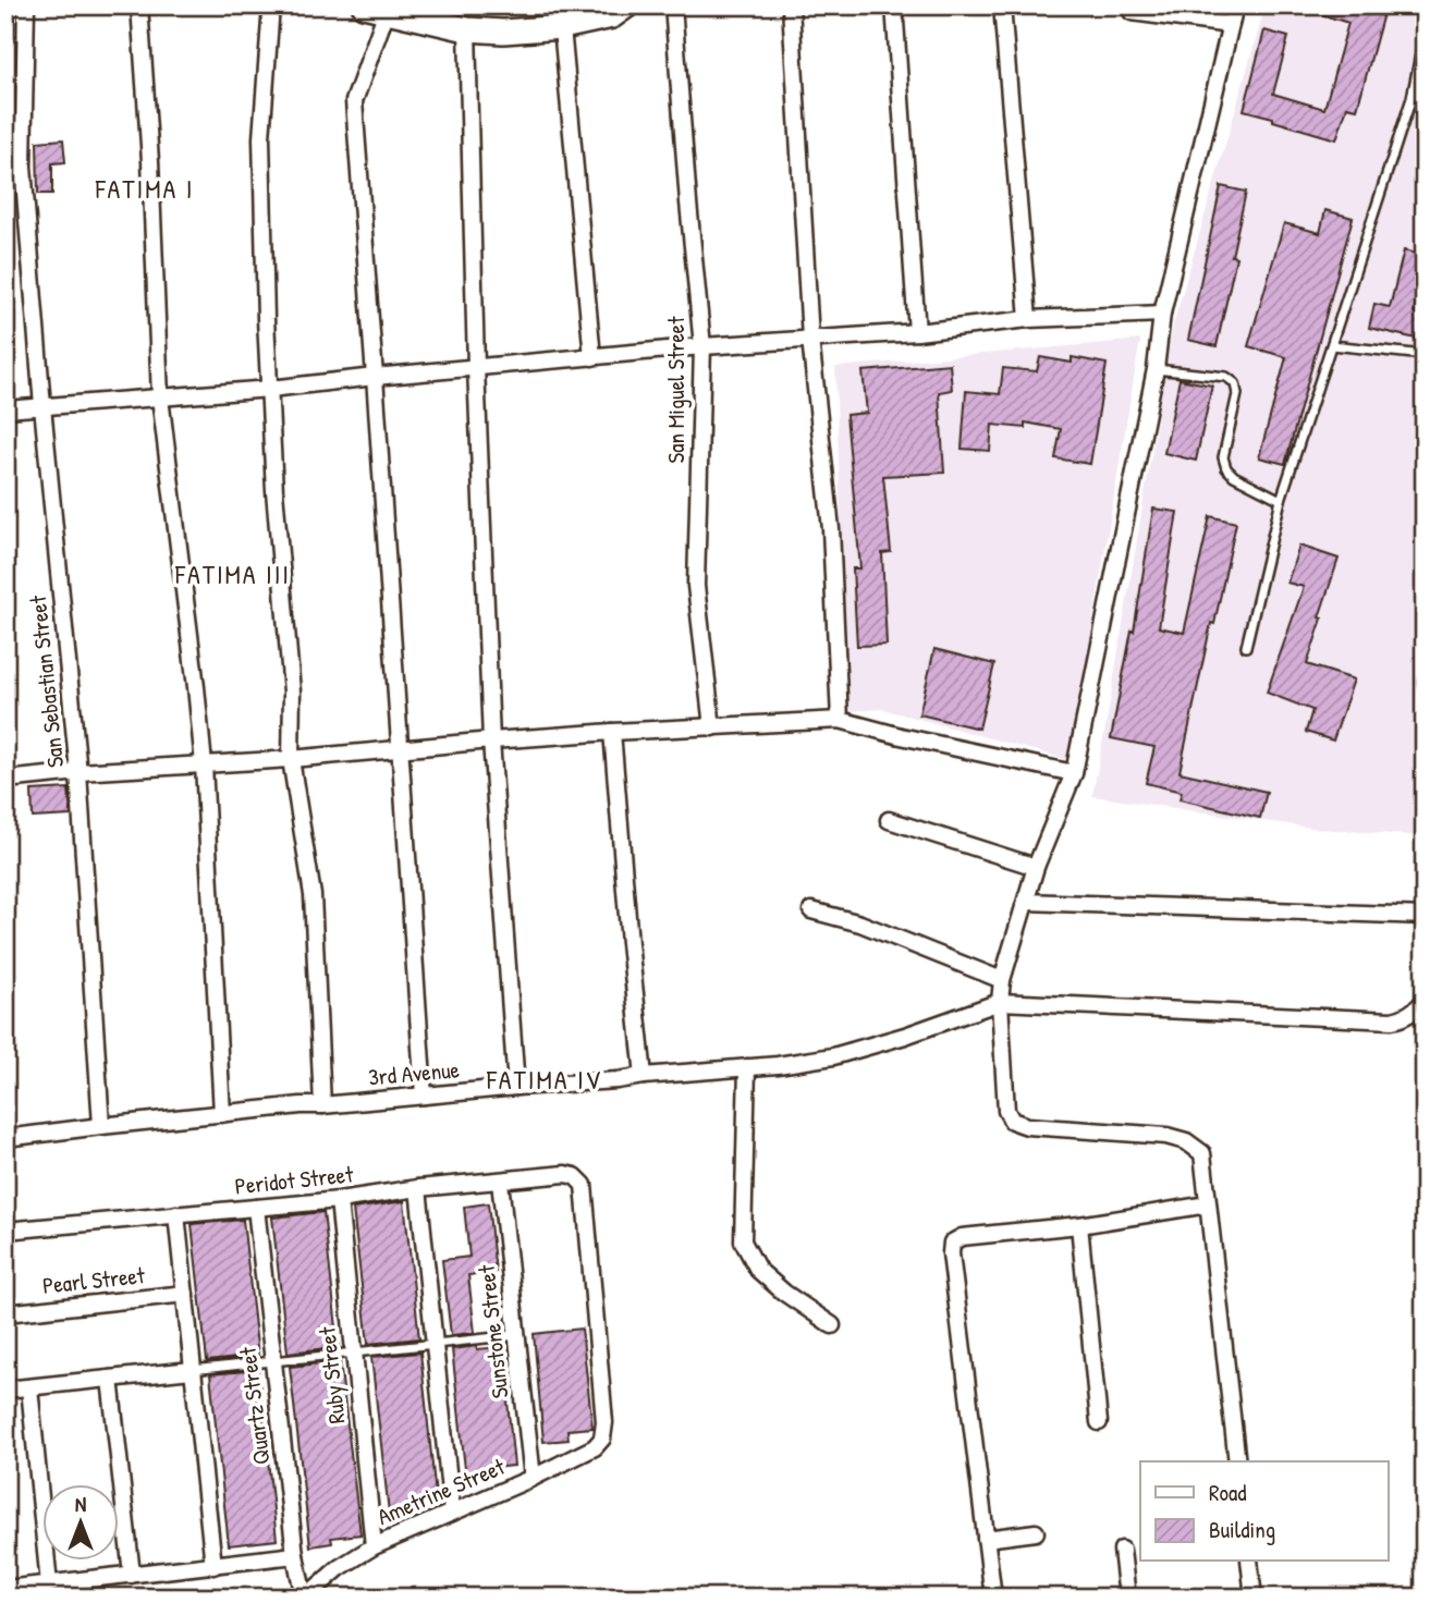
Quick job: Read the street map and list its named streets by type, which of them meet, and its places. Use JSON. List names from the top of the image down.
{
  "streets": {
    "street": [
      "San Miguel Street",
      "San Sebastian Street",
      "3rd Avenue",
      "Peridot Street",
      "Pearl Street",
      "Sunstone Street",
      "Ruby Street",
      "Quartz Street",
      "Ametrine Street"
    ]
  },
  "crossings": [
    ["San Sebastian Street", "3rd Avenue"],
    ["Peridot Street", "Sunstone Street"],
    ["Peridot Street", "Ruby Street"],
    ["Peridot Street", "Quartz Street"],
    ["Peridot Street", "Ametrine Street"],
    ["Sunstone Street", "Ametrine Street"],
    ["Ruby Street", "Ametrine Street"],
    ["Quartz Street", "Ametrine Street"]
  ],
  "districts": ["FATIMA I", "FATIMA III", "FATIMA IV"],
  "legend": ["Road", "Building"],
  "north": "top"
}
